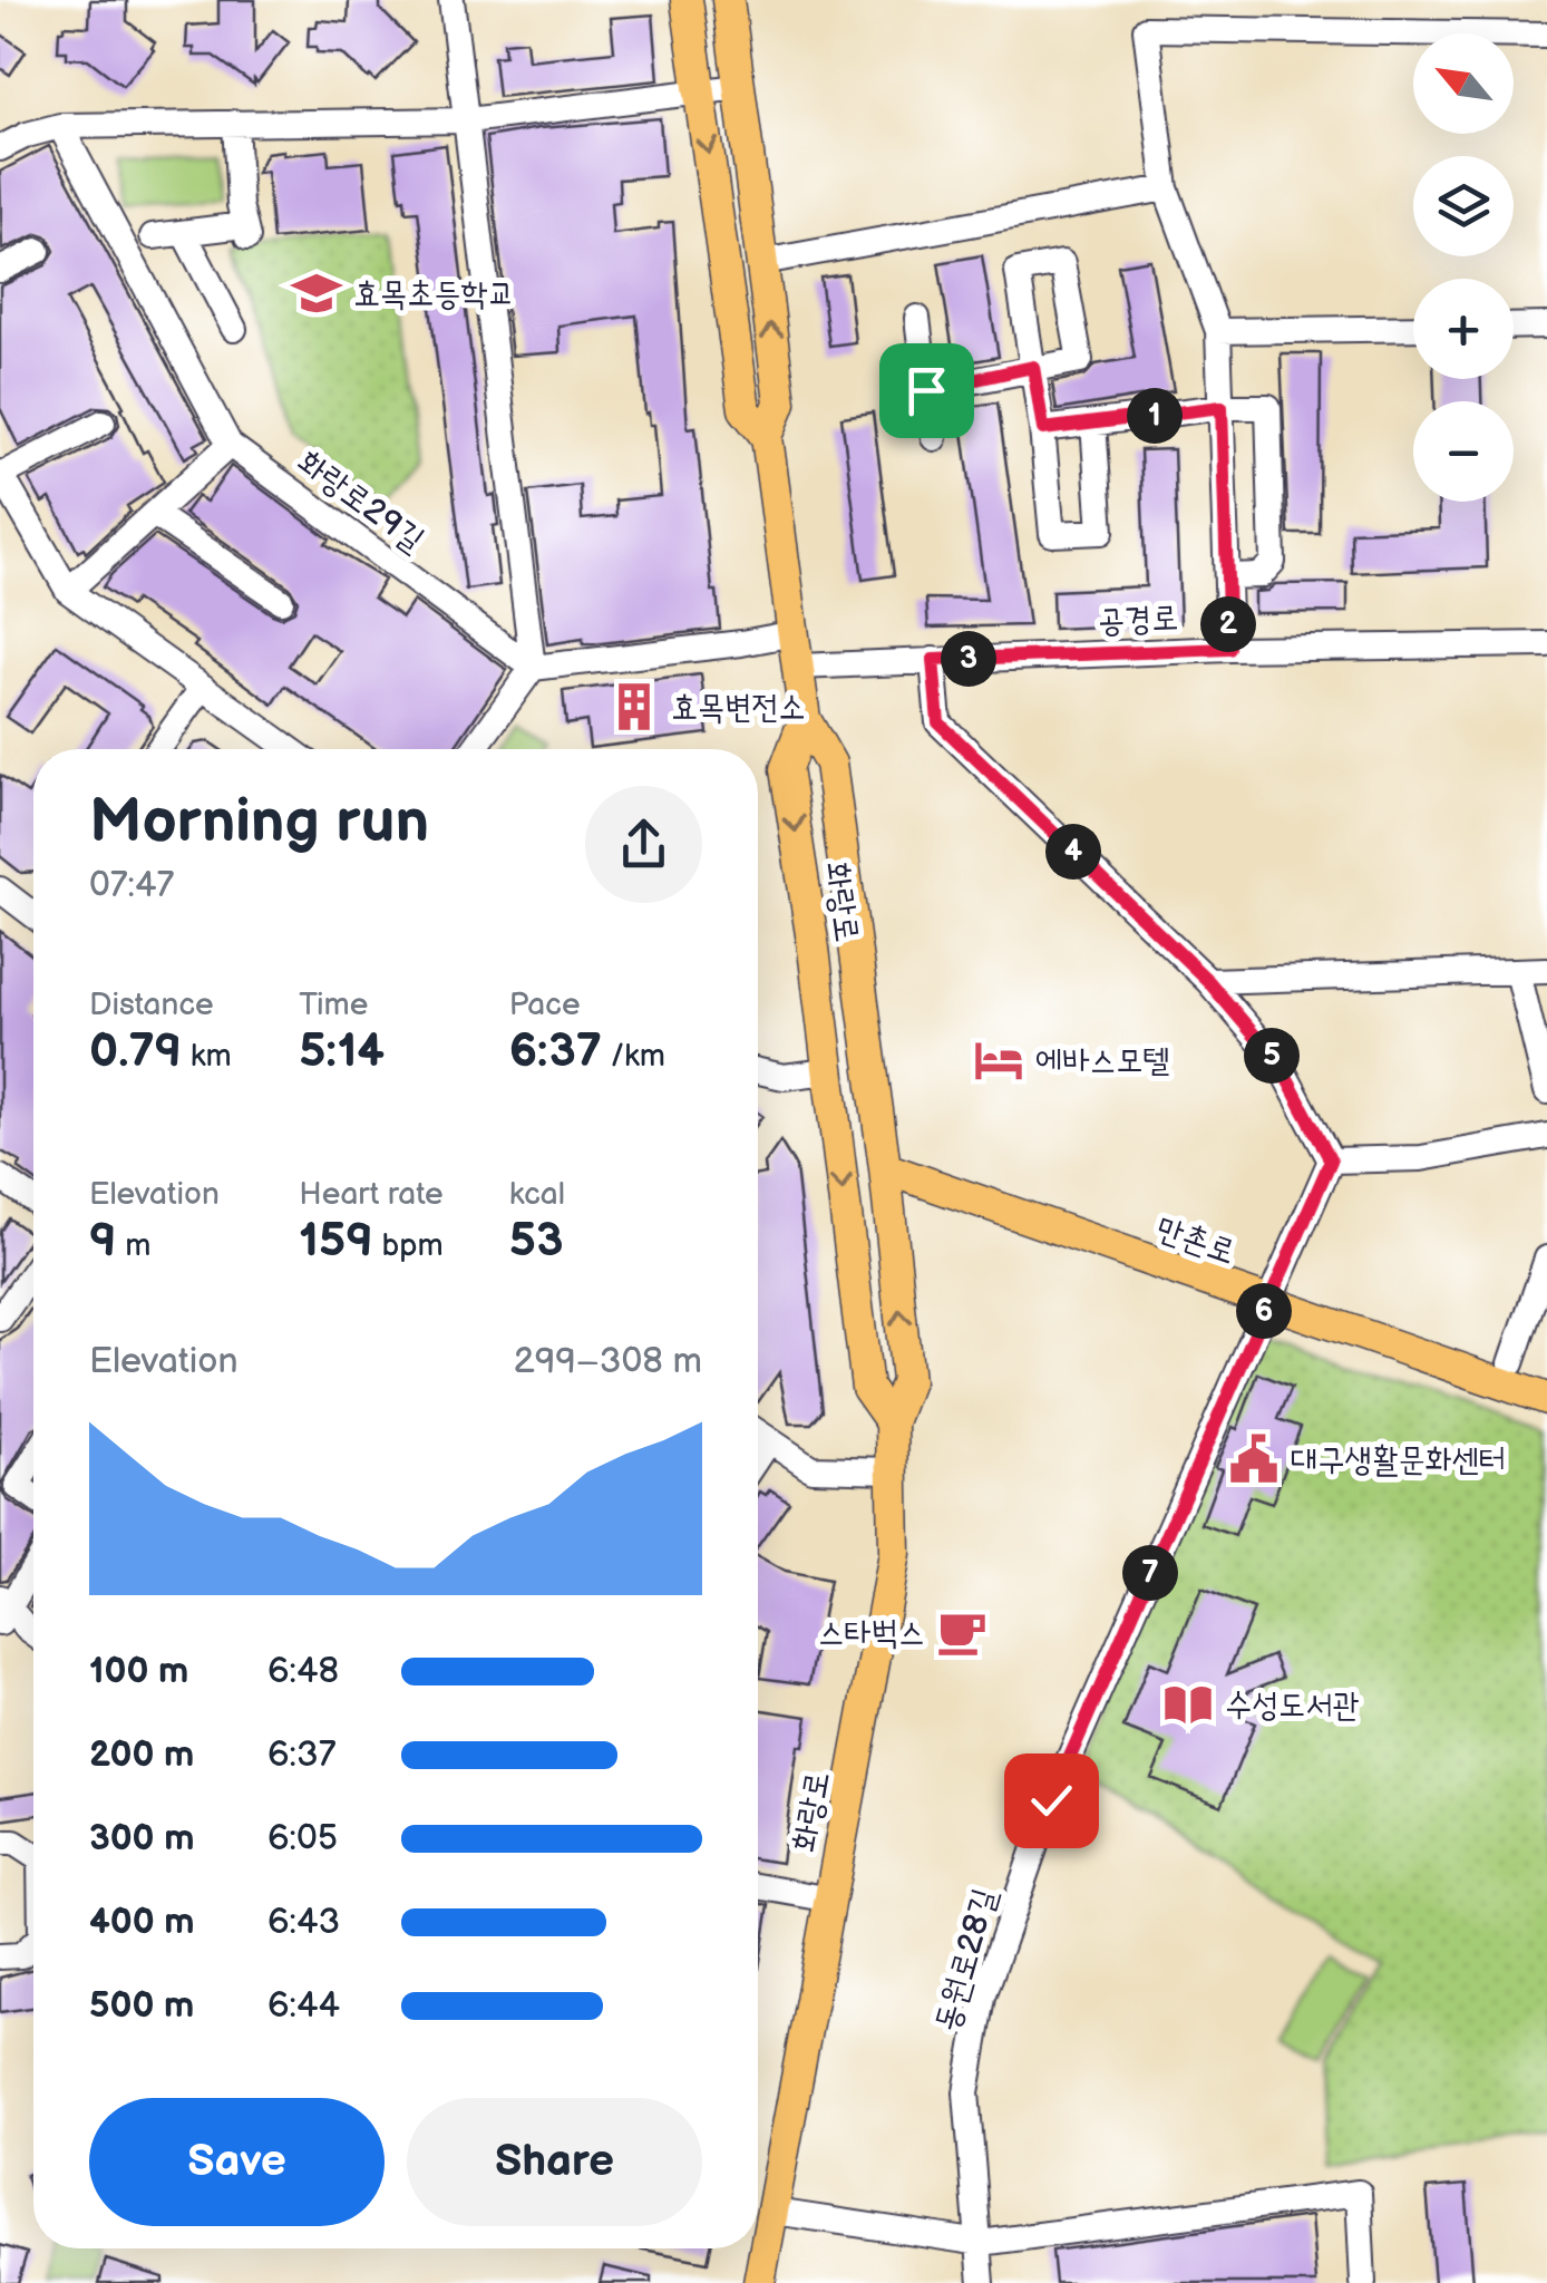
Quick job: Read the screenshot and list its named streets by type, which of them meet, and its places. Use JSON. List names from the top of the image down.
{
  "streets": {
    "main road": ["화랑로", "만촌로"],
    "street": ["화랑로29길", "공경로", "동원로28길"]
  },
  "crossings": [
    ["공경로", "화랑로"],
    ["화랑로", "만촌로"],
    ["만촌로", "동원로28길"]
  ],
  "places": {
    "school or university": ["효목초등학교"],
    "building": ["효목변전소"],
    "hotel": ["에바스모텔"],
    "public building": ["대구생활문화센터"],
    "cafe": ["스타벅스"],
    "library": ["수성도서관"]
  },
  "north": "top left",
  "page": {
    "map_buttons": ["+", "−"],
    "pins": [
      "1",
      "2",
      "3",
      "4",
      "5",
      "6",
      "7"
    ],
    "heading": ["Morning run", "07:47"],
    "stats": [
      ["Distance", "0.79 km"],
      ["Time", "5:14"],
      ["Pace", "6:37 /km"],
      ["Elevation", "9 m"],
      ["Heart rate", "159 bpm"],
      ["kcal", "53"]
    ],
    "chart": ["Elevation", "299–308 m"],
    "list": [
      {
        "name": "100 m",
        "note": "6:48"
      },
      {
        "name": "200 m",
        "note": "6:37"
      },
      {
        "name": "300 m",
        "note": "6:05"
      },
      {
        "name": "400 m",
        "note": "6:43"
      },
      {
        "name": "500 m",
        "note": "6:44"
      }
    ],
    "buttons": ["Save", "Share"]
  }
}
